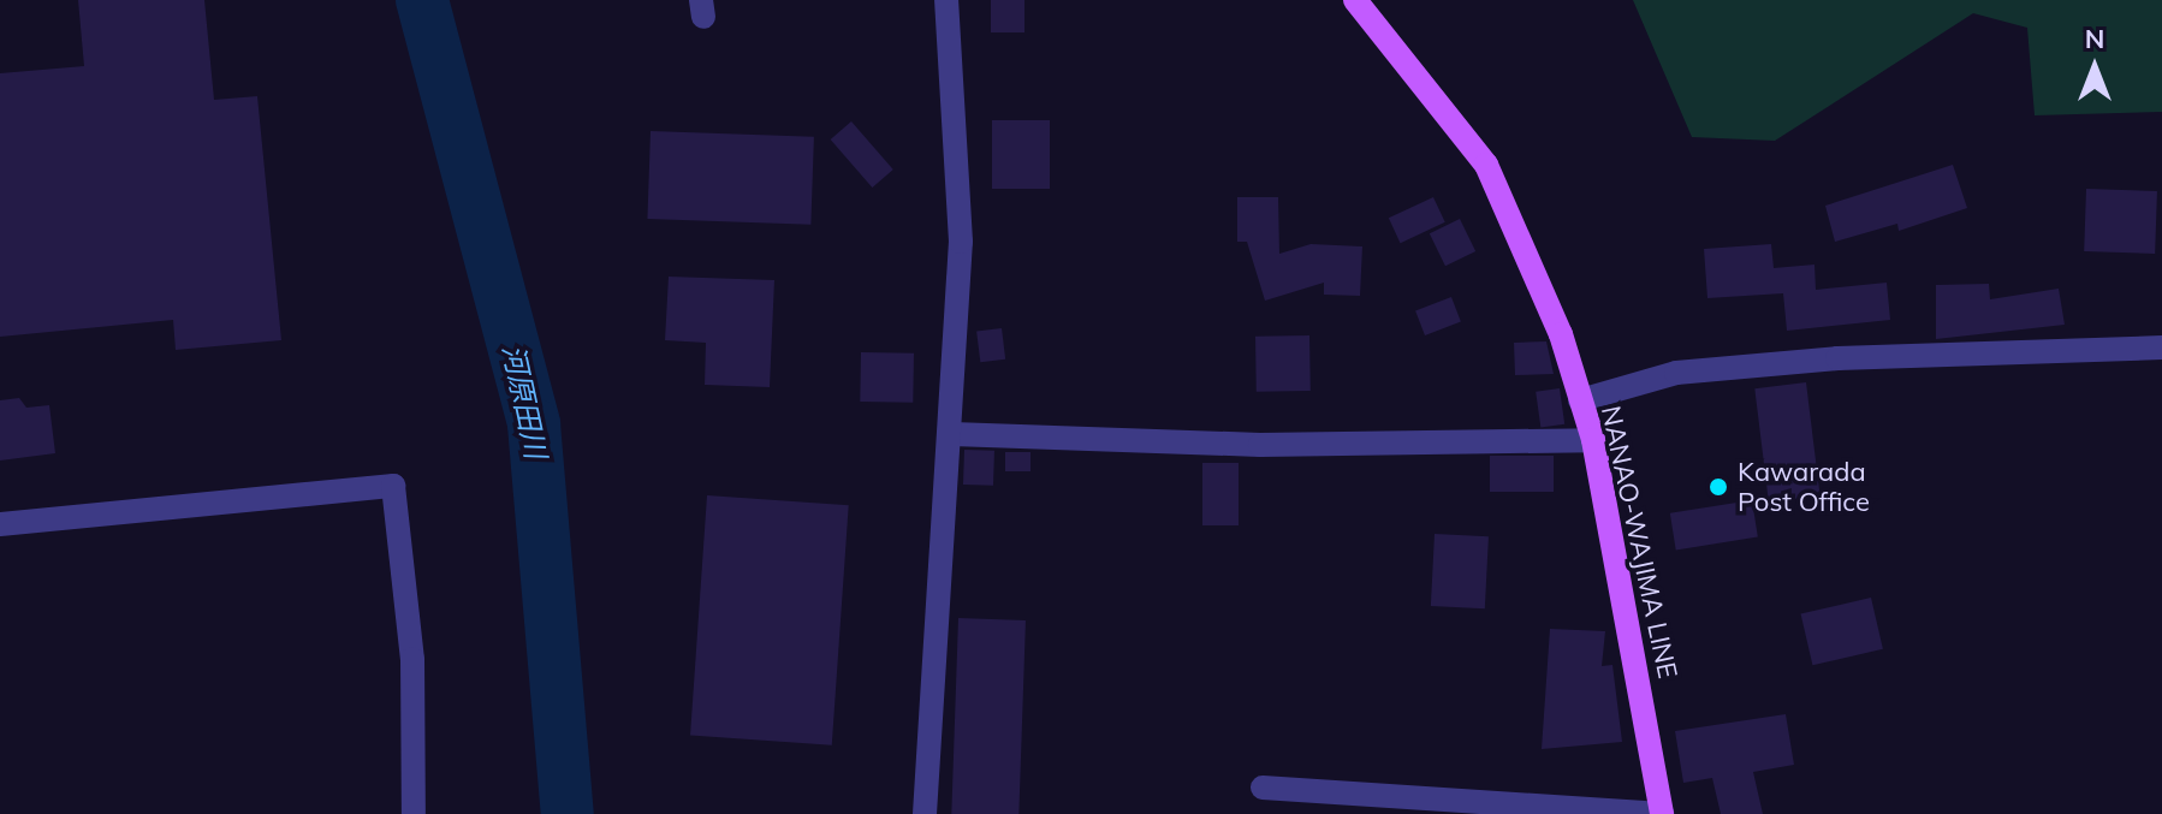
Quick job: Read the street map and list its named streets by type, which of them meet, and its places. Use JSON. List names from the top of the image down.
{
  "streets": {
    "main road": ["NANAO-WAJIMA LINE"]
  },
  "water": ["河原田川"],
  "places": ["Kawarada Post Office"],
  "north": "top"
}
